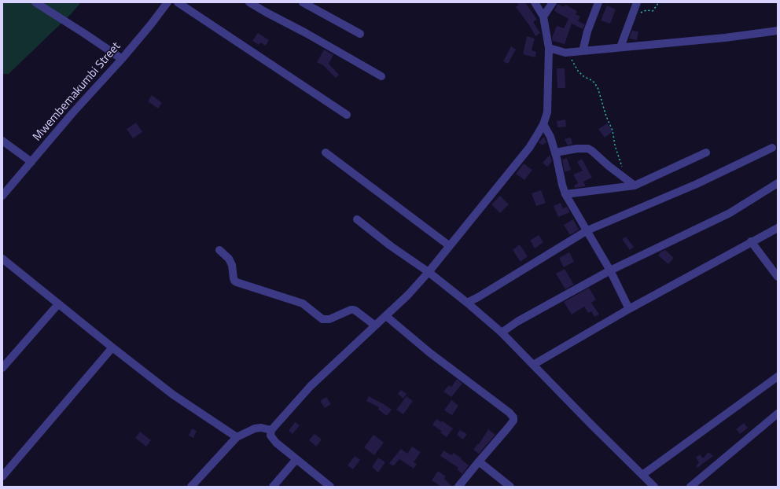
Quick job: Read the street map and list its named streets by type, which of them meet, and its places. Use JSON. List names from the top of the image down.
{
  "streets": {
    "street": ["Mwembemakumbi Street"]
  }
}
